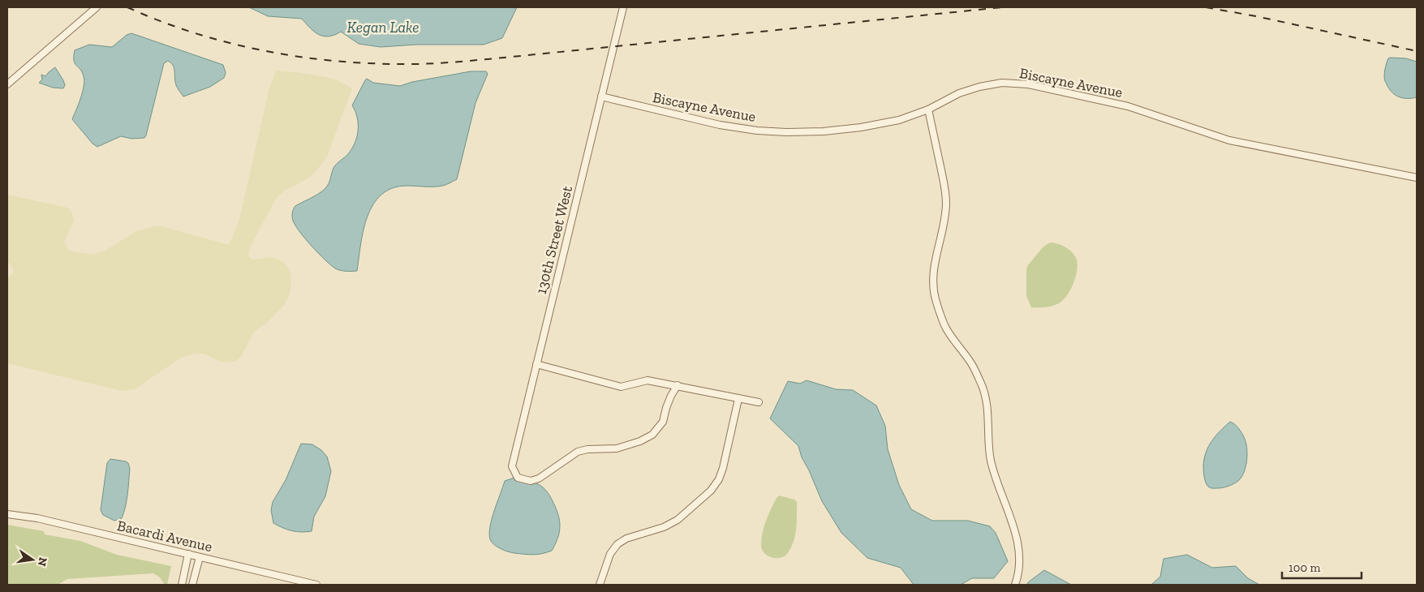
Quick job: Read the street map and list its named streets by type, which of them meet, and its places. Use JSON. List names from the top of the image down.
{
  "streets": {
    "street": ["Biscayne Avenue", "130th Street West", "Bacardi Avenue"]
  },
  "crossings": [
    ["Biscayne Avenue", "130th Street West"]
  ],
  "water": ["Kegan Lake"],
  "scale_bar": "100 m",
  "north": "right"
}
